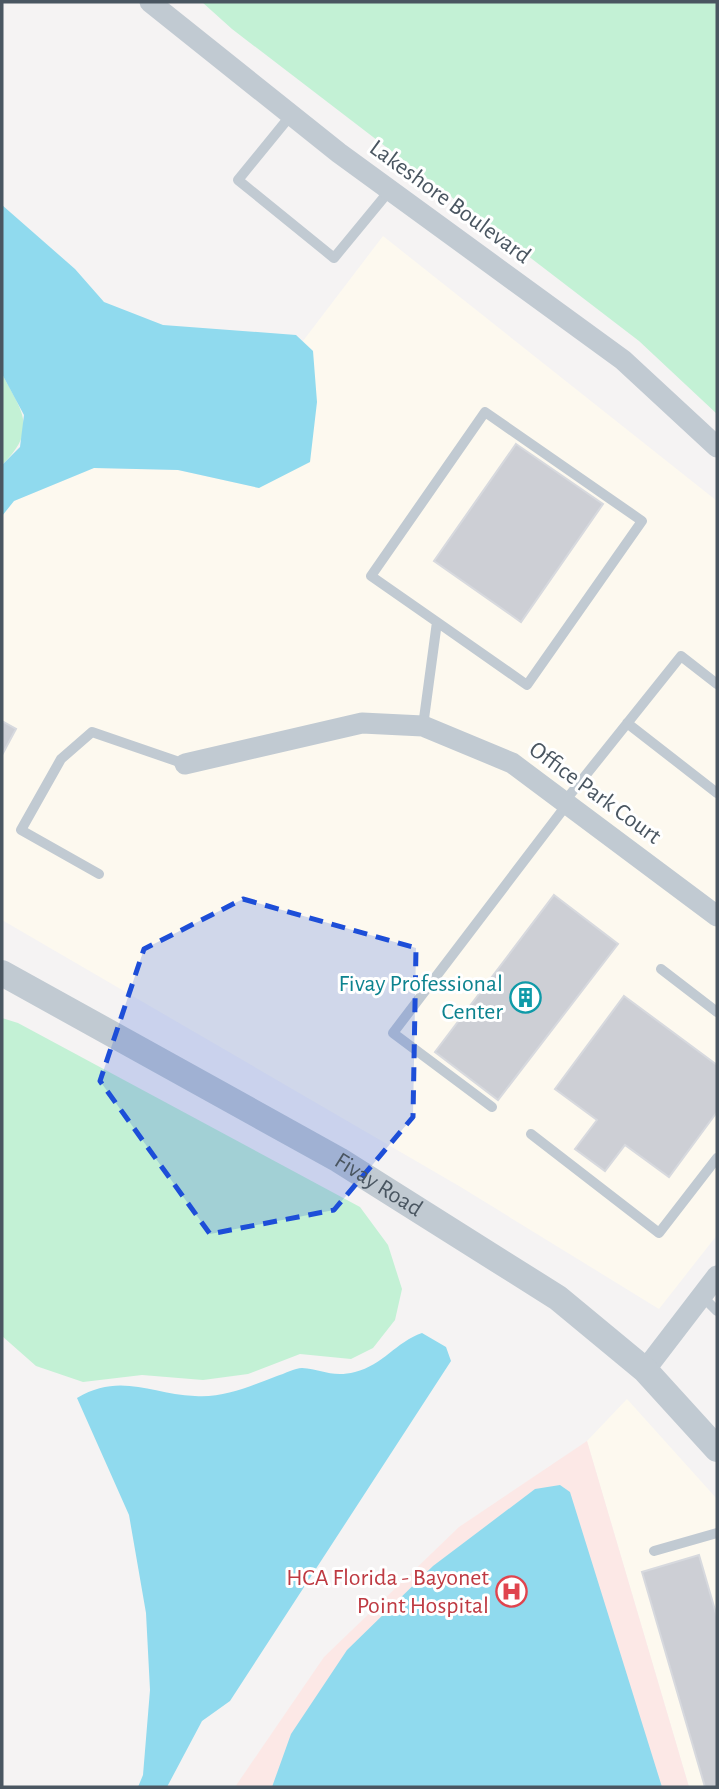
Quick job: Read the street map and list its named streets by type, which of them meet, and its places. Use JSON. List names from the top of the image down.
{
  "streets": {
    "street": ["Lakeshore Boulevard", "Office Park Court", "Fivay Road"]
  },
  "places": {
    "building": ["Fivay Professional Center"],
    "hospital": ["HCA Florida - Bayonet Point Hospital"]
  }
}
